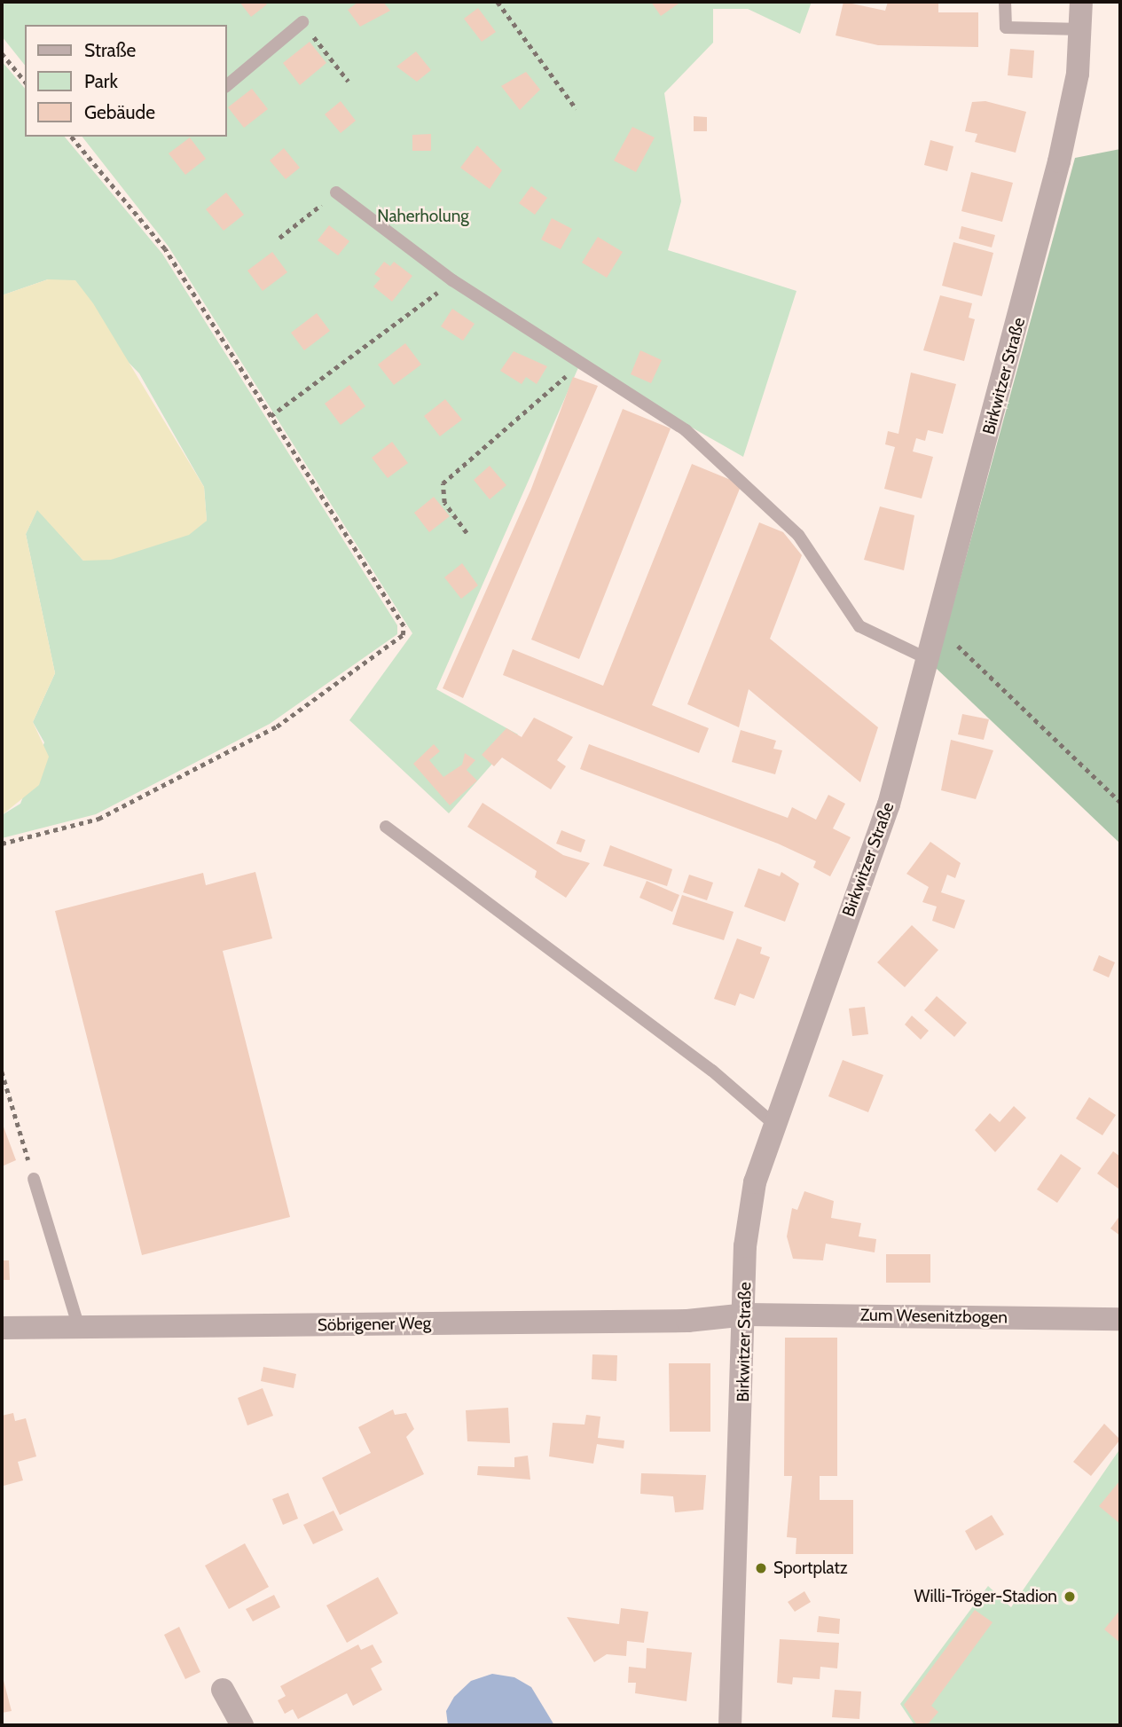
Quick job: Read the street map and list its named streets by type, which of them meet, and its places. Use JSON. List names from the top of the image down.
{
  "streets": {
    "street": ["Birkwitzer Straße", "Zum Wesenitzbogen", "Söbrigener Weg"]
  },
  "crossings": [
    ["Birkwitzer Straße", "Zum Wesenitzbogen"],
    ["Birkwitzer Straße", "Söbrigener Weg"],
    ["Zum Wesenitzbogen", "Söbrigener Weg"]
  ],
  "parks": ["Naherholung"],
  "places": ["Sportplatz", "Willi-Tröger-Stadion"],
  "legend": ["Straße", "Park", "Gebäude"]
}
